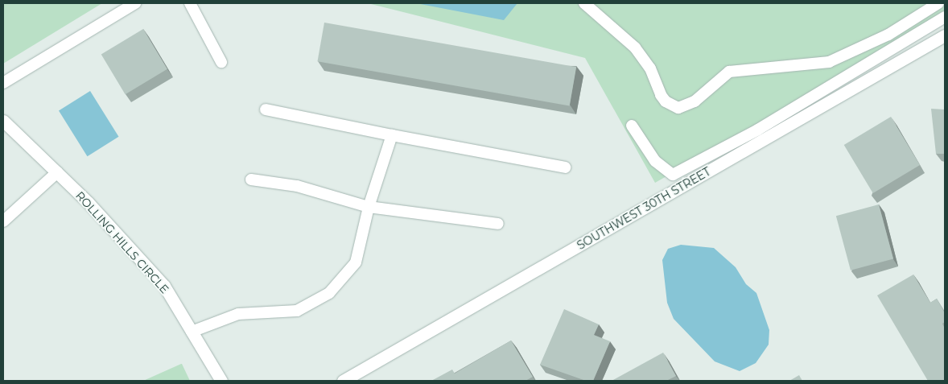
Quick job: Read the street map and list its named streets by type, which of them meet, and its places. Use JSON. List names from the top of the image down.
{
  "streets": {
    "street": ["SOUTHWEST 30TH STREET", "ROLLING HILLS CIRCLE"]
  }
}
